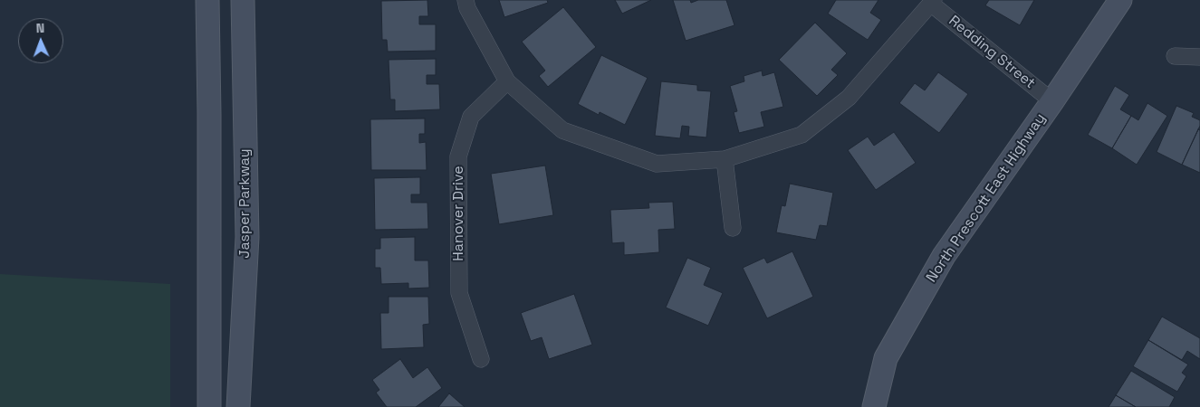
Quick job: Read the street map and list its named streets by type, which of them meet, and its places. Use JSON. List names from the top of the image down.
{
  "streets": {
    "main road": ["North Prescott East Highway", "Jasper Parkway"],
    "street": ["Redding Street", "Hanover Drive"]
  },
  "crossings": [
    ["Redding Street", "North Prescott East Highway"]
  ],
  "north": "top"
}
